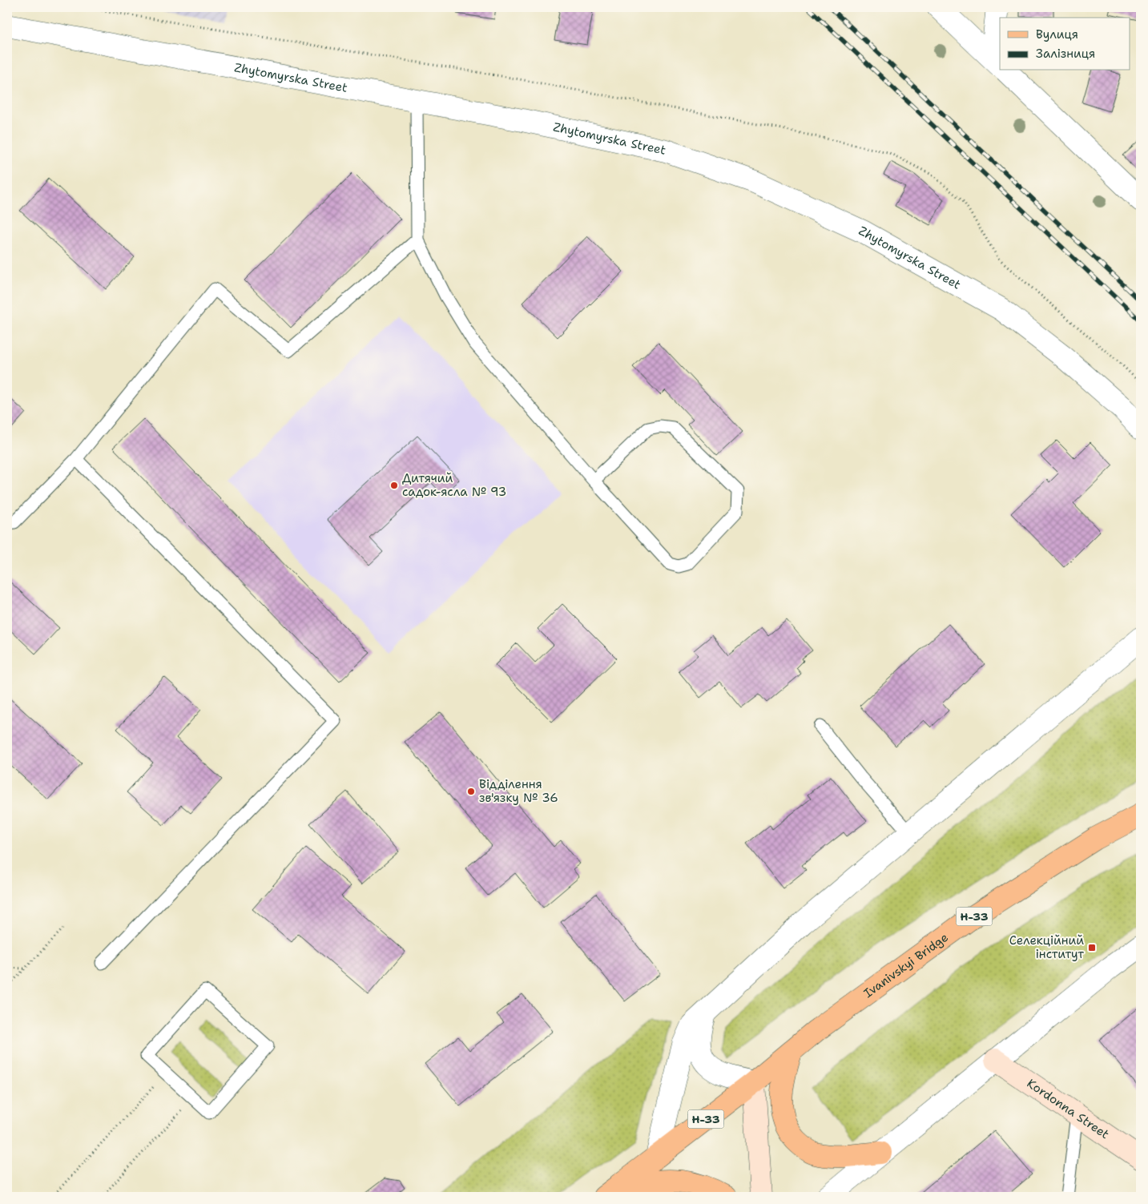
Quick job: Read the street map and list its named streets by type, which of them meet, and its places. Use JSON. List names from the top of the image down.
{
  "streets": {
    "main road": ["Н-33", "Ivanivskyi Bridge", "Kordonna Street"],
    "street": ["Zhytomyrska Street"]
  },
  "crossings": [
    ["Н-33", "Ivanivskyi Bridge"]
  ],
  "places": {
    "other": ["Дитячий садок-ясла № 93", "Відділення зв'язку № 36"],
    "transit": ["Селекційний інститут"]
  },
  "legend": ["Вулиця", "Залізниця"]
}
